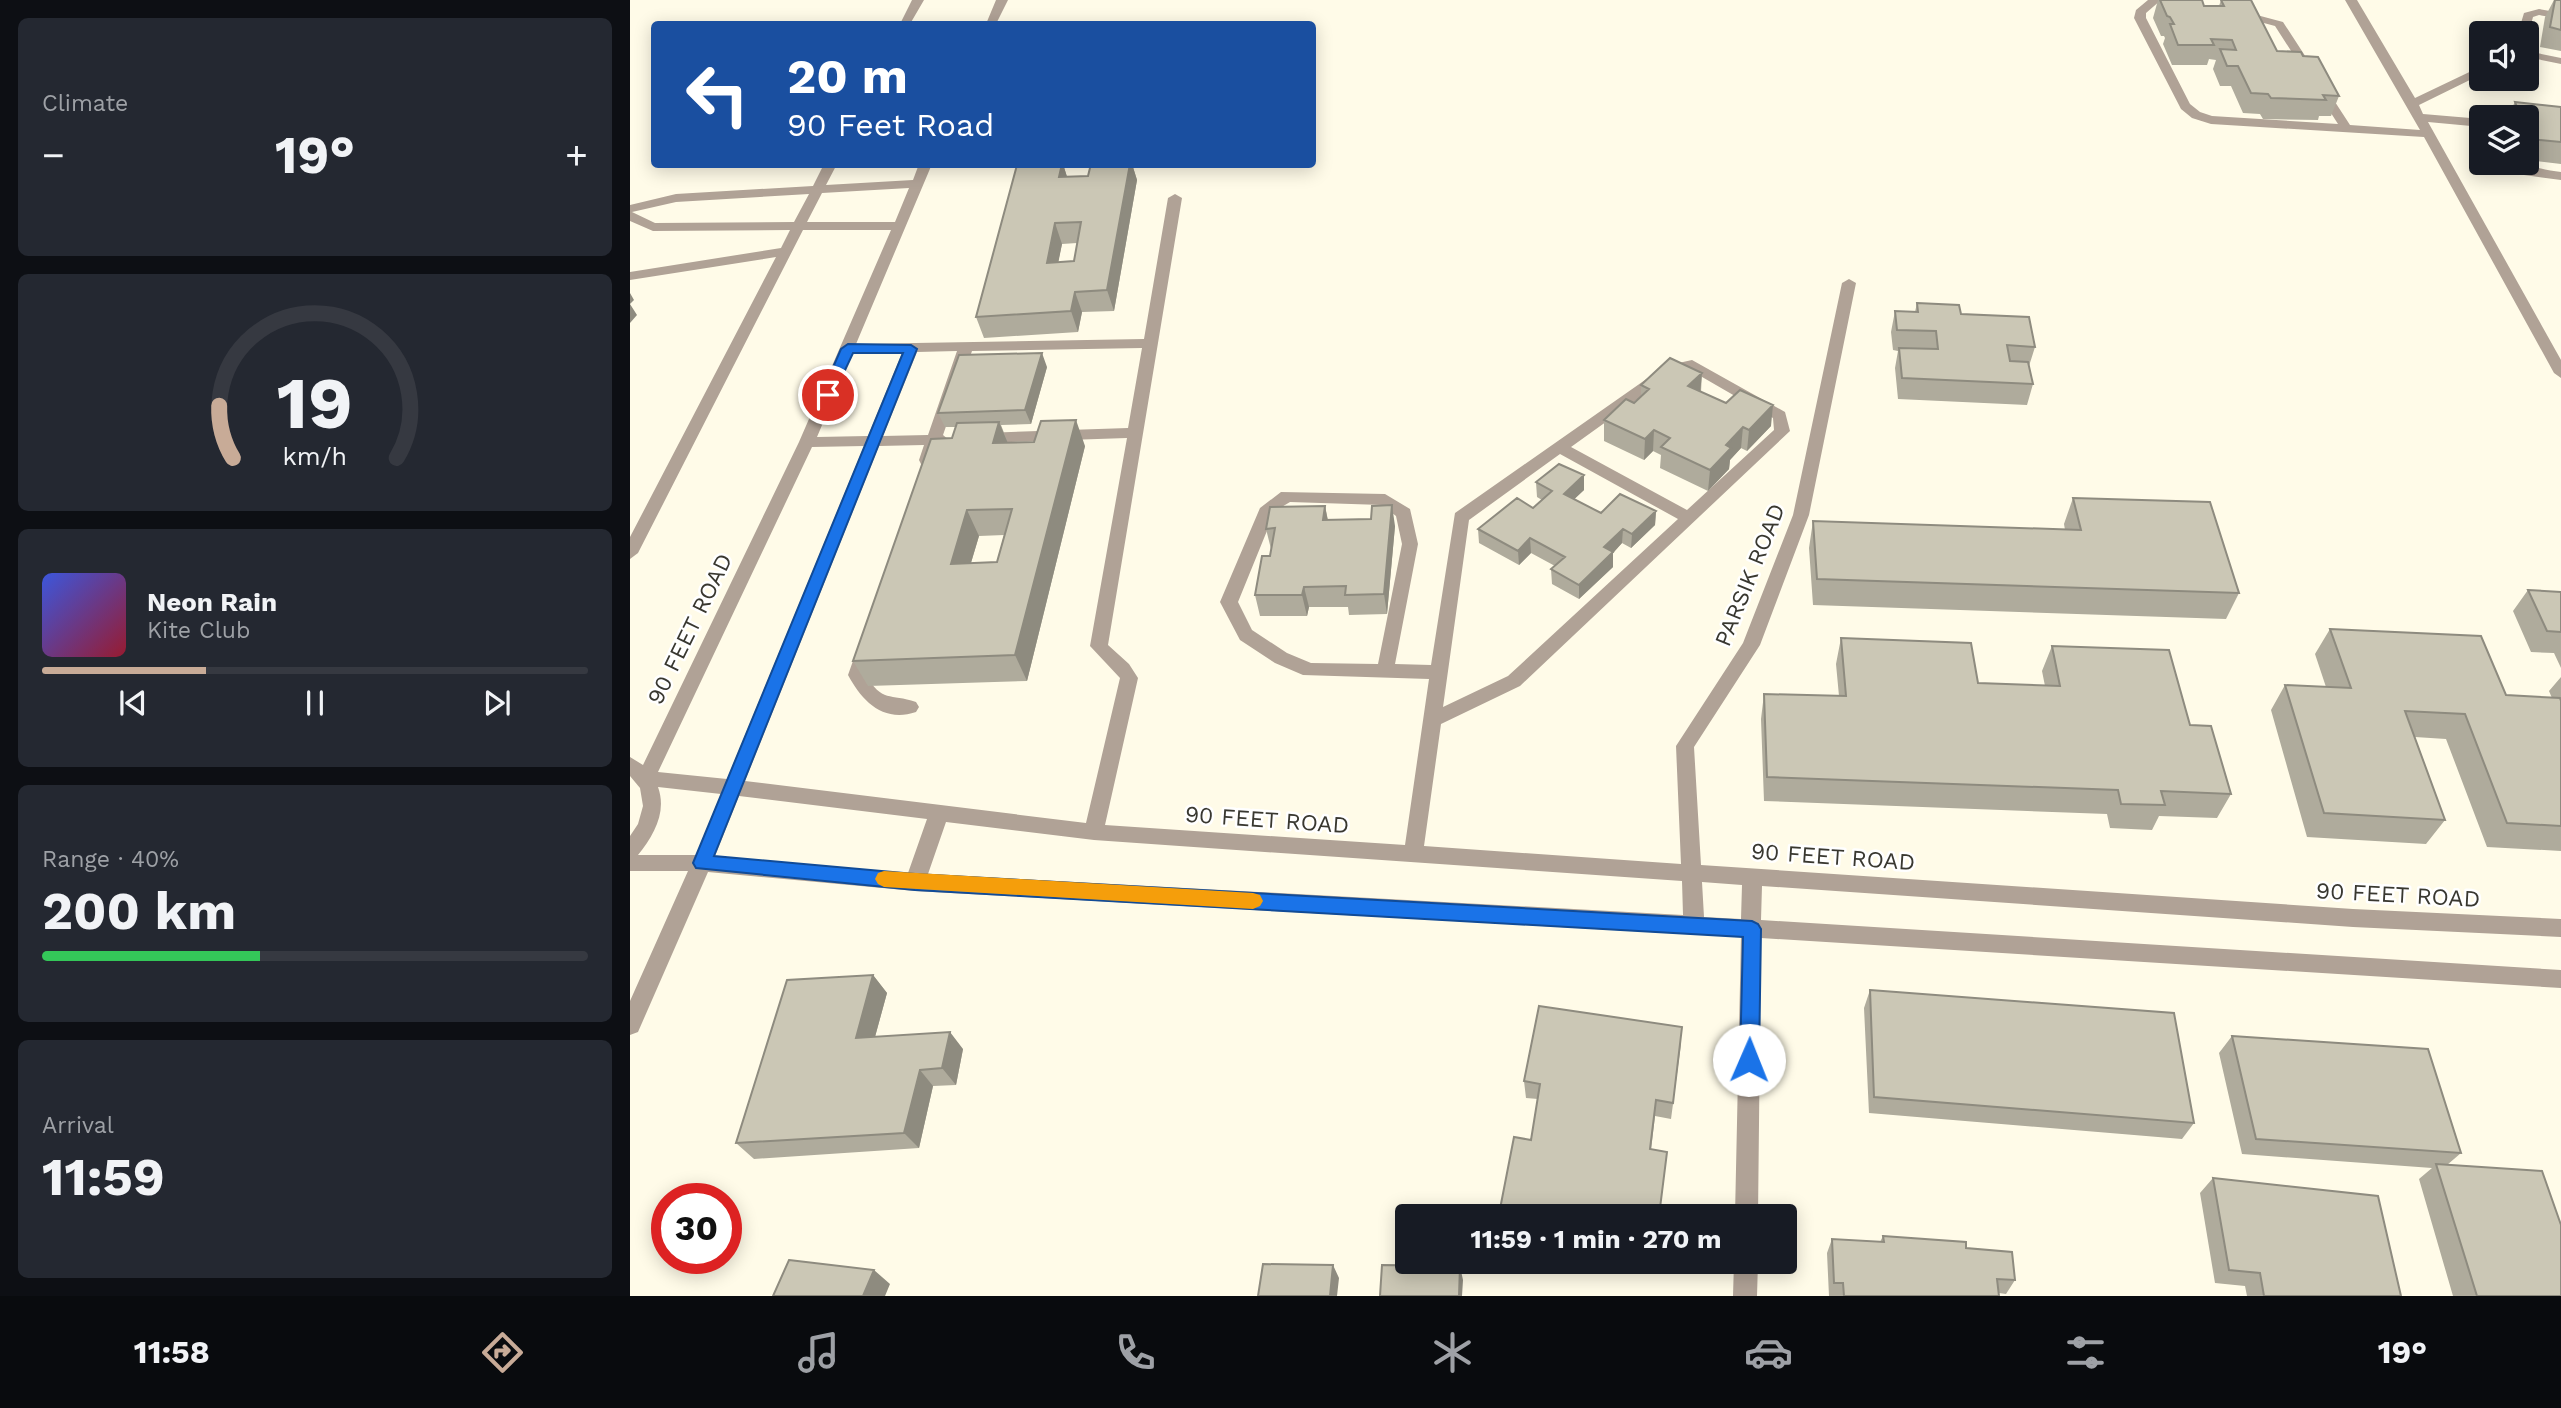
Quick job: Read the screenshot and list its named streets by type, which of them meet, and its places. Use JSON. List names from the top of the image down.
{
  "streets": {
    "street": ["PARSIK ROAD", "90 FEET ROAD"]
  },
  "crossings": [
    ["PARSIK ROAD", "90 FEET ROAD"]
  ],
  "page": {
    "tile": [
      "Climate",
      ["Range · 40%", "200 km"],
      ["Arrival", "11:59"]
    ],
    "turn": ["20 m", "90 Feet Road"],
    "heat": ["−", "19°", "+"],
    "song": ["Neon Rain", "Kite Club"],
    "limit": "30",
    "trip": "11:59 · 1 min · 270 m",
    "tabs": ["11:58", "19°"],
    "gauge": ["19", "km/h"]
  }
}
